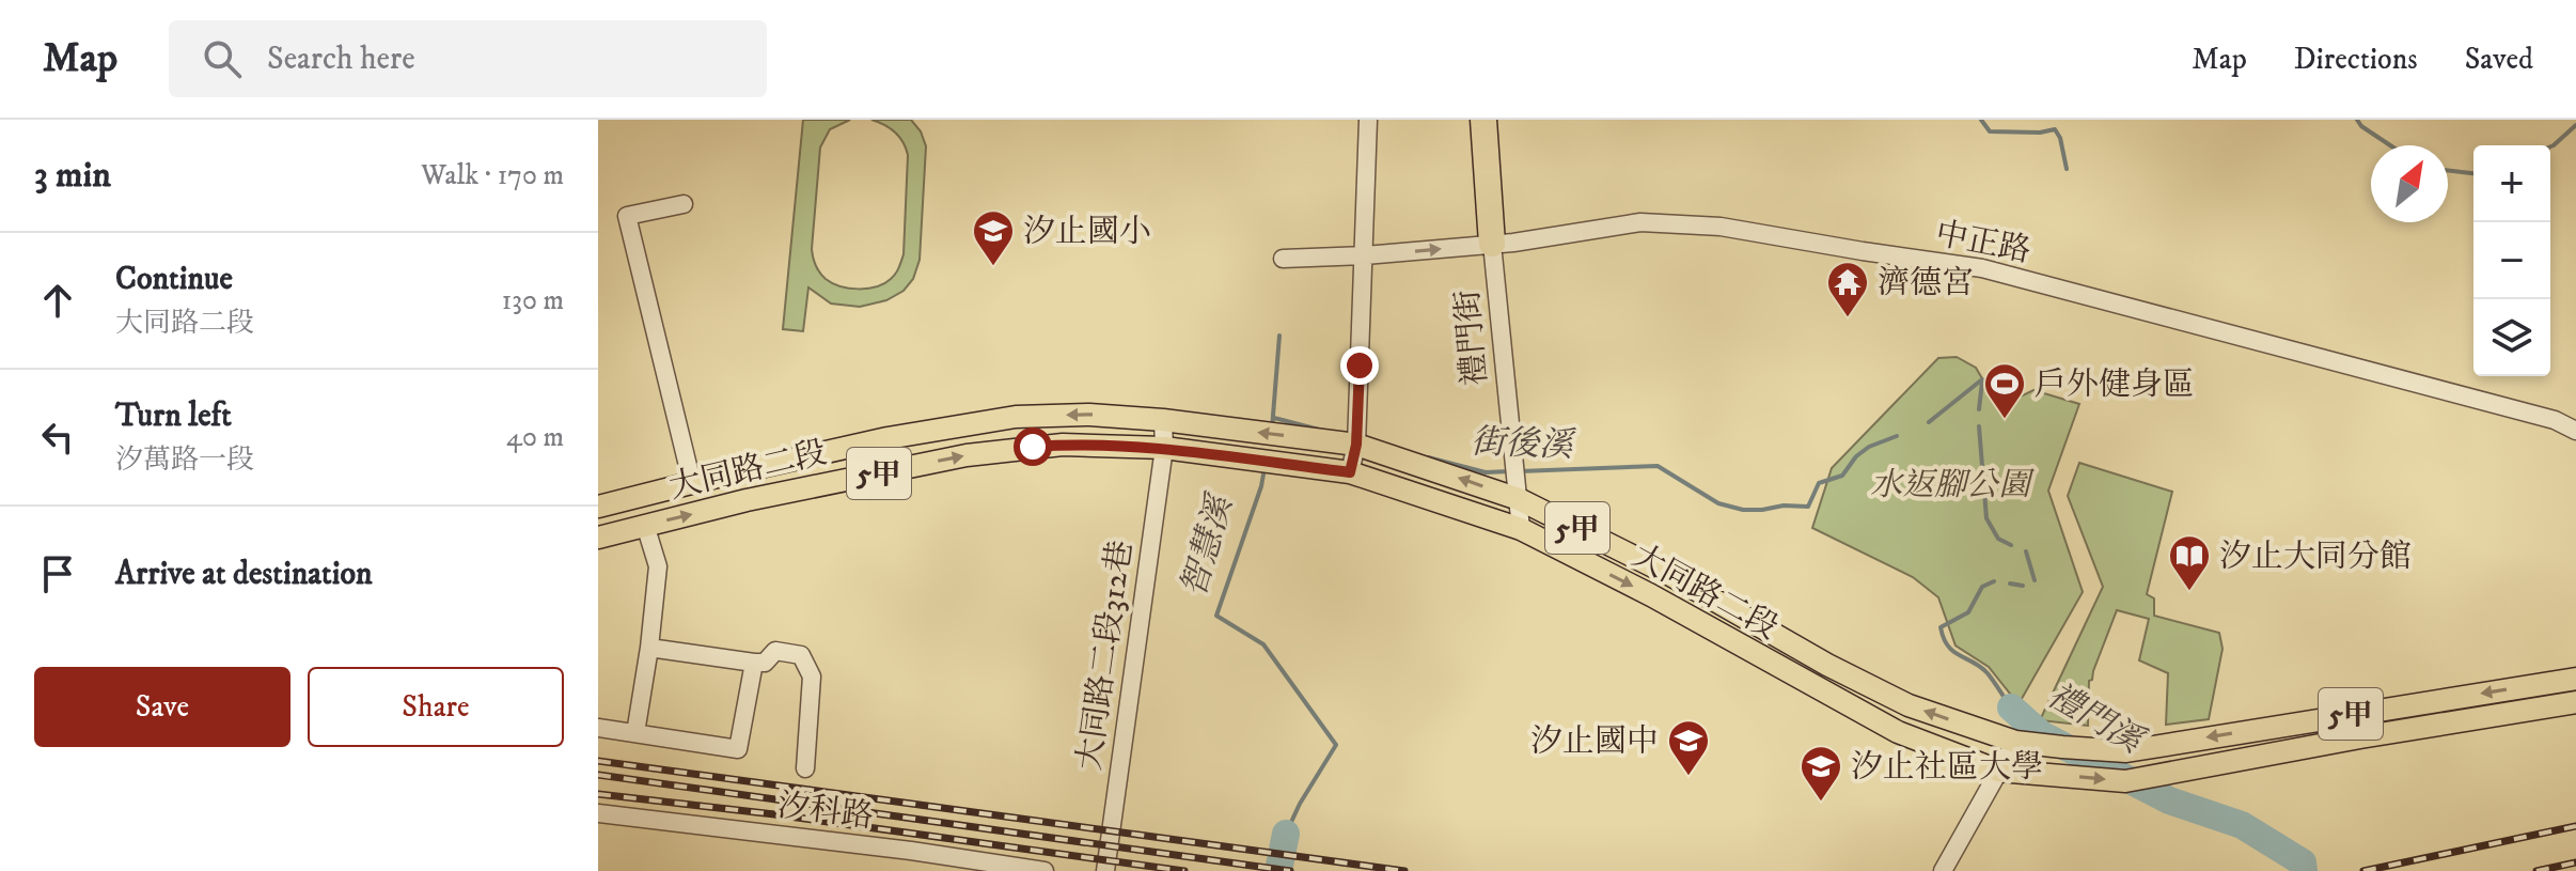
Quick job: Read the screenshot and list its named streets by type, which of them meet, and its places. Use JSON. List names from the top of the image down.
{
  "streets": {
    "main road": ["大同路二段", "5甲"],
    "street": [
      "中正路",
      "禮門街",
      "大同路二段312巷",
      "汐科路"
    ]
  },
  "crossings": [
    ["中正路", "禮門街"],
    ["禮門街", "大同路二段"],
    ["大同路二段", "大同路二段312巷"]
  ],
  "water": ["街後溪", "智慧溪", "禮門溪"],
  "parks": ["水返腳公園"],
  "places": {
    "school or university": ["汐止國小", "汐止國中", "汐止社區大學"],
    "temple": ["濟德宮"],
    "sports": ["戶外健身區"],
    "library": ["汐止大同分館"]
  },
  "north": "top right",
  "page": {
    "header": "Map",
    "search": "Search here",
    "nav": ["Map", "Directions", "Saved"],
    "heading": ["3 min", "Walk · 170 m"],
    "map_buttons": ["+", "−"],
    "list": [
      ["Continue", "大同路二段", "130 m"],
      ["Turn left", "汐萬路一段", "40 m"],
      "Arrive at destination"
    ],
    "buttons": ["Save", "Share"]
  }
}
